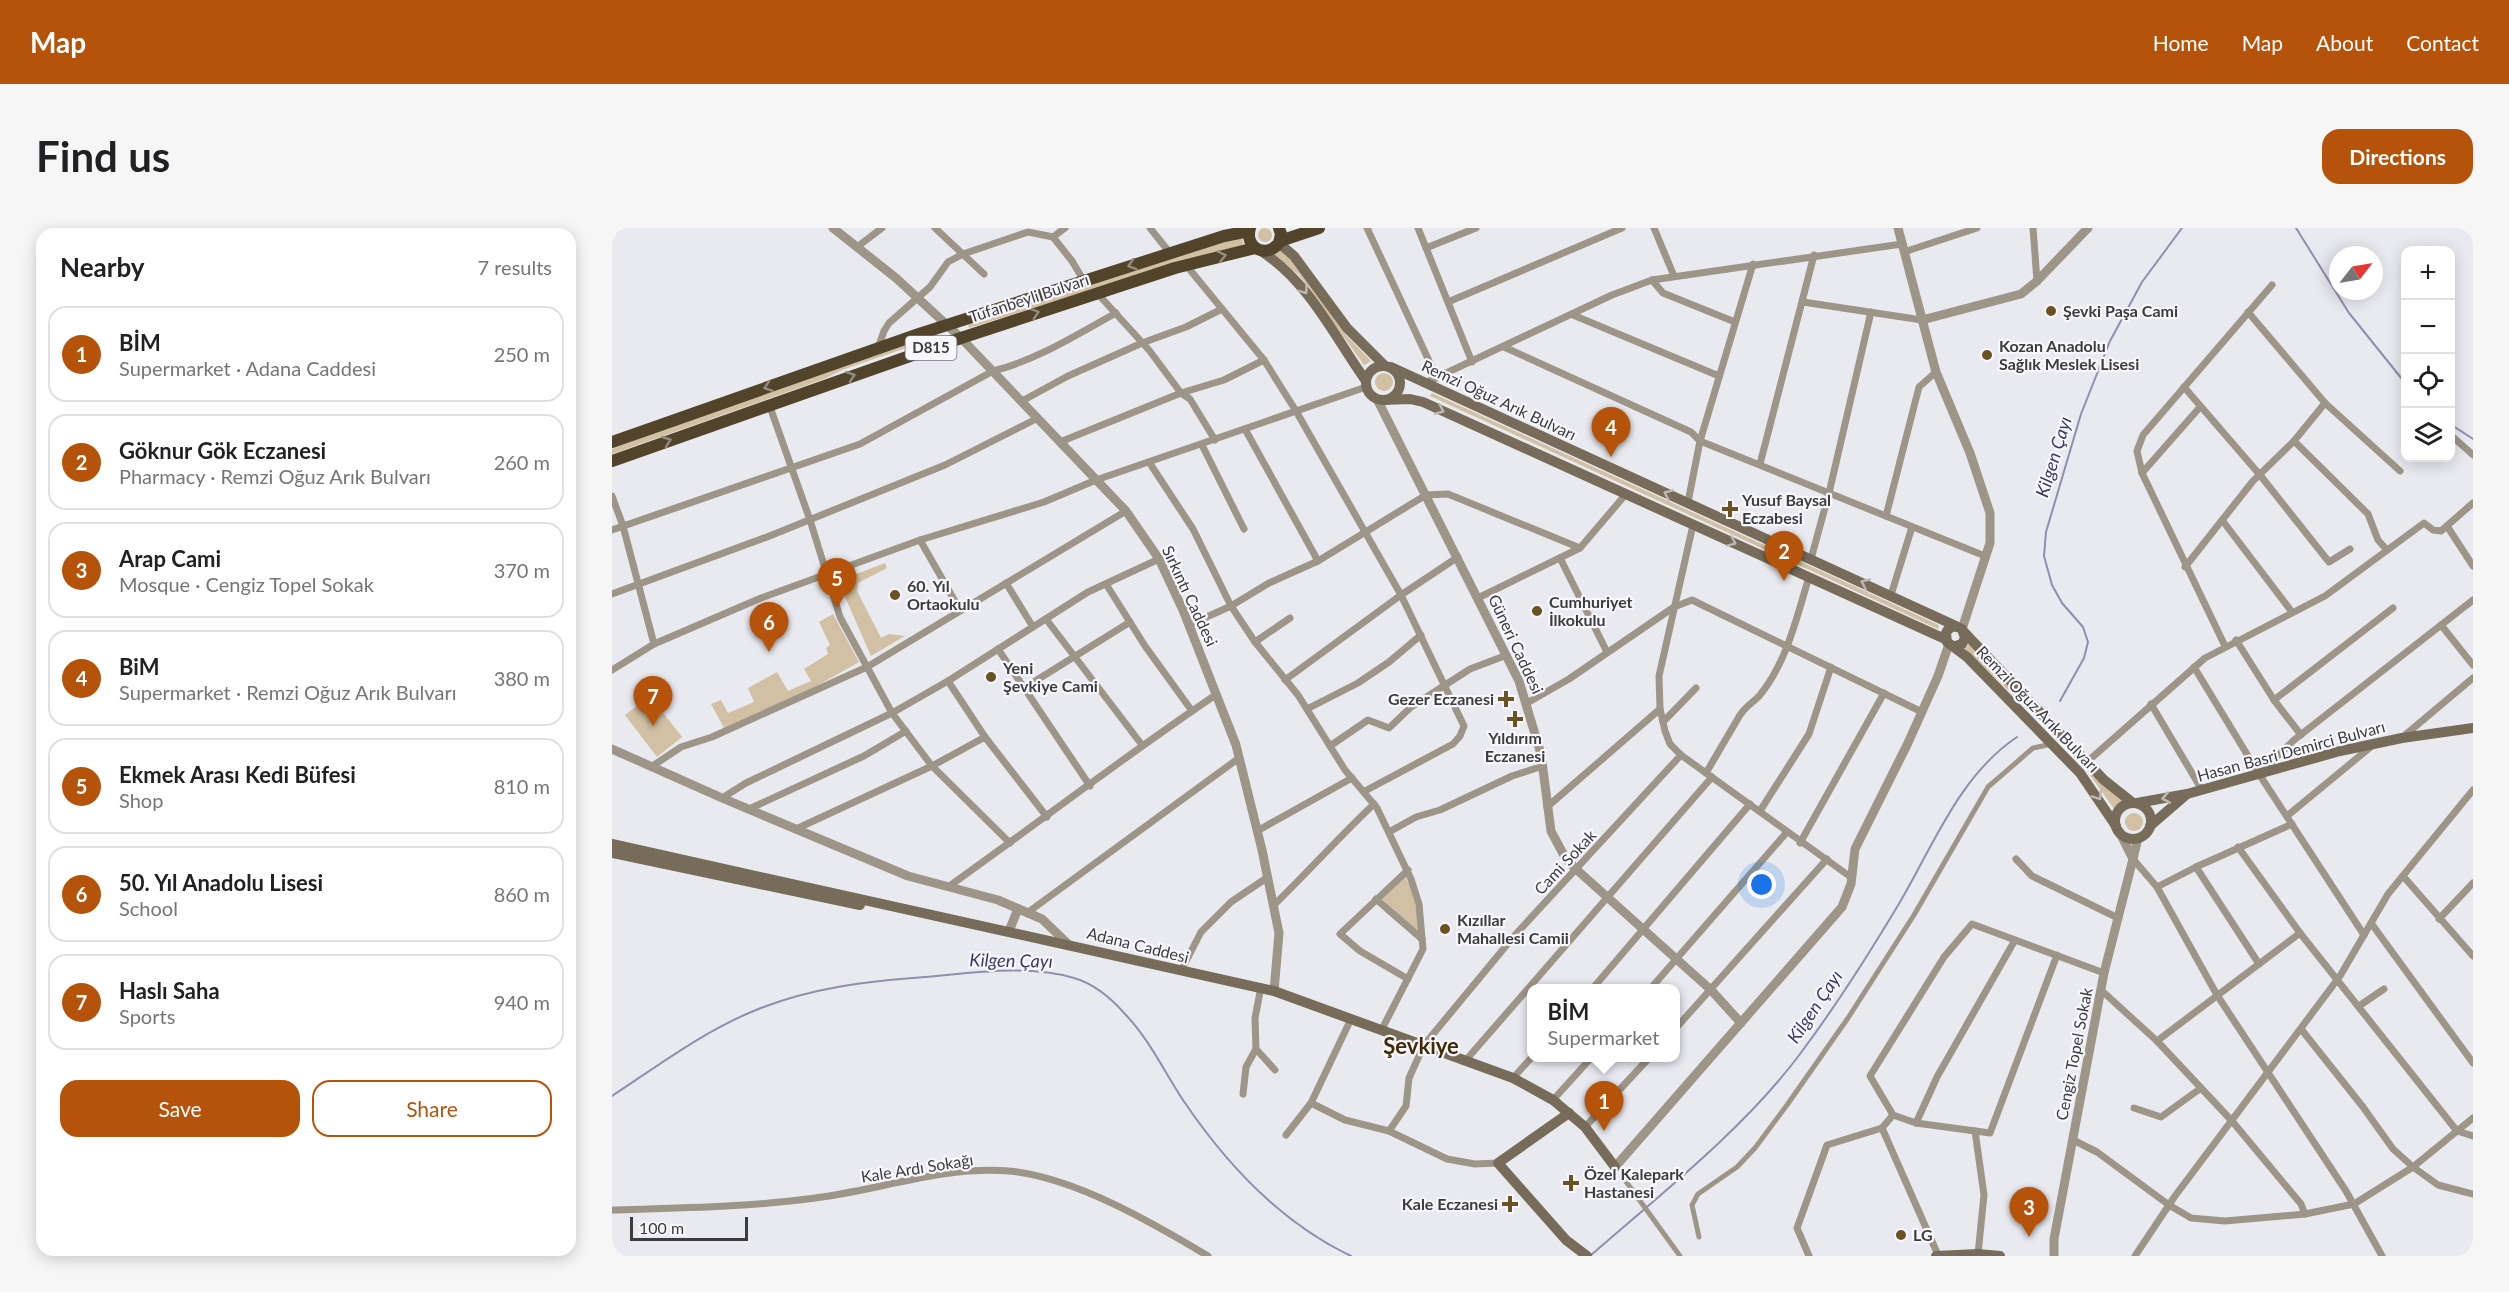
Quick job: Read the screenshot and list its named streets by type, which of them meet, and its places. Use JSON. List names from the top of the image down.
{
  "streets": {
    "highway": ["Tufanbeyli Bulvarı", "D815"],
    "main road": [
      "Remzi Oğuz Arık Bulvarı",
      "Güneri Caddesi",
      "Hasan Basri Demirci Bulvarı",
      "Adana Caddesi"
    ],
    "street": [
      "Sırkıntı Caddesi",
      "Cami Sokak",
      "Cengiz Topel Sokak",
      "Kale Ardı Sokağı"
    ]
  },
  "crossings": [
    ["Tufanbeyli Bulvarı", "Sırkıntı Caddesi"],
    ["Tufanbeyli Bulvarı", "Güneri Caddesi"],
    ["Remzi Oğuz Arık Bulvarı", "Güneri Caddesi"],
    ["Remzi Oğuz Arık Bulvarı", "Hasan Basri Demirci Bulvarı"],
    ["Remzi Oğuz Arık Bulvarı", "Cengiz Topel Sokak"],
    ["Sırkıntı Caddesi", "Adana Caddesi"],
    ["Güneri Caddesi", "Cami Sokak"],
    ["Hasan Basri Demirci Bulvarı", "Cengiz Topel Sokak"],
    ["Cami Sokak", "Adana Caddesi"]
  ],
  "districts": ["Şevkiye"],
  "water": ["Kilgen Çayı"],
  "places": {
    "other": [
      "Şevki Paşa Cami",
      "Kozan Anadolu Sağlık Meslek Lisesi",
      "60. Yıl Ortaokulu",
      "Cumhuriyet İlkokulu",
      "Yeni Şevkiye Cami",
      "Kızıllar Mahallesi Camii",
      "LG"
    ],
    "health": [
      "Yusuf Baysal Eczabesi",
      "Gezer Eczanesi",
      "Yıldırım Eczanesi",
      "Özel Kalepark Hastanesi",
      "Kale Eczanesi"
    ]
  },
  "scale_bar": "100 m",
  "north": "top right",
  "page": {
    "header": "Map",
    "nav": [
      "Home",
      "Map",
      "About",
      "Contact"
    ],
    "buttons": [
      "Directions",
      ["Save", "Share"]
    ],
    "title": "Find us",
    "heading": ["Nearby", "7 results"],
    "map_buttons": ["+", "−"],
    "list": [
      {
        "mark": "1",
        "name": "BİM",
        "note": "Supermarket · Adana Caddesi",
        "value": "250 m"
      },
      {
        "mark": "2",
        "name": "Göknur Gök Eczanesi",
        "note": "Pharmacy · Remzi Oğuz Arık Bulvarı",
        "value": "260 m"
      },
      {
        "mark": "3",
        "name": "Arap Cami",
        "note": "Mosque · Cengiz Topel Sokak",
        "value": "370 m"
      },
      {
        "mark": "4",
        "name": "BiM",
        "note": "Supermarket · Remzi Oğuz Arık Bulvarı",
        "value": "380 m"
      },
      {
        "mark": "5",
        "name": "Ekmek Arası Kedi Büfesi",
        "note": "Shop",
        "value": "810 m"
      },
      {
        "mark": "6",
        "name": "50. Yıl Anadolu Lisesi",
        "note": "School",
        "value": "860 m"
      },
      {
        "mark": "7",
        "name": "Haslı Saha",
        "note": "Sports",
        "value": "940 m"
      }
    ],
    "pins": [
      "4",
      "2",
      "5",
      "6",
      "7",
      "1",
      "3"
    ],
    "popup": ["BİM", "Supermarket"],
    "scale": "100 m"
  }
}
